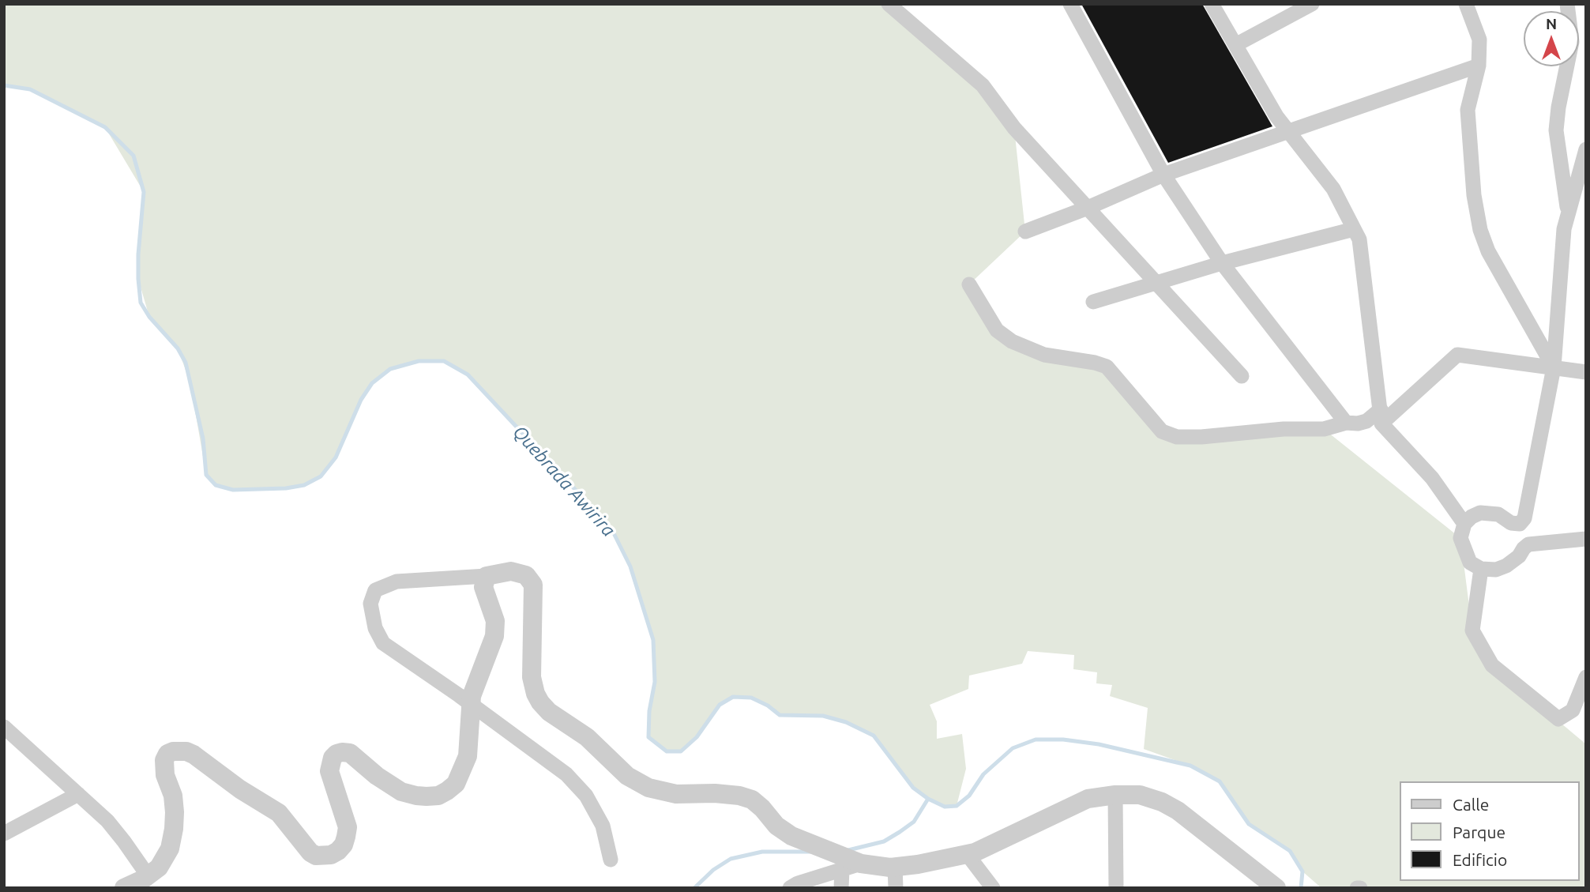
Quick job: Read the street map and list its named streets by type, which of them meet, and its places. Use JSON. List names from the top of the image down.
{
  "water": ["Quebrada Awirira"],
  "legend": ["Calle", "Parque", "Edificio"],
  "north": "top"
}
